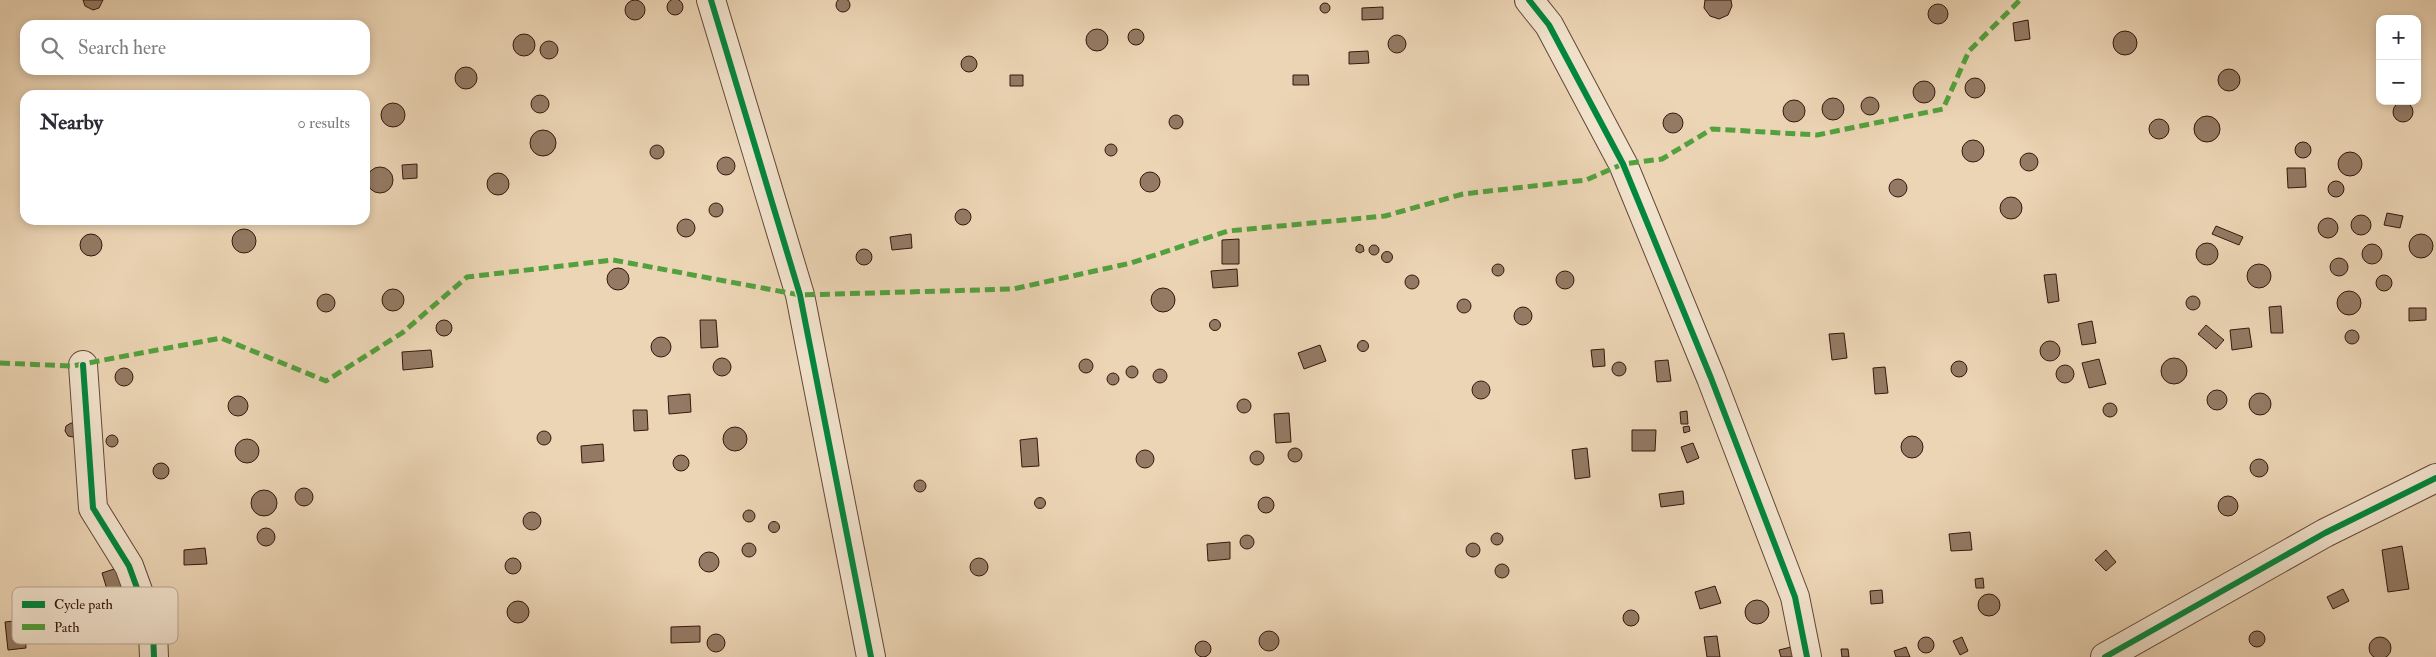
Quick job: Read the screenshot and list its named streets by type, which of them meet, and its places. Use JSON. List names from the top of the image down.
{
  "legend": ["Cycle path", "Path"],
  "page": {
    "map_buttons": ["+", "−"],
    "search": "Search here",
    "heading": ["Nearby", "0 results"]
  }
}
